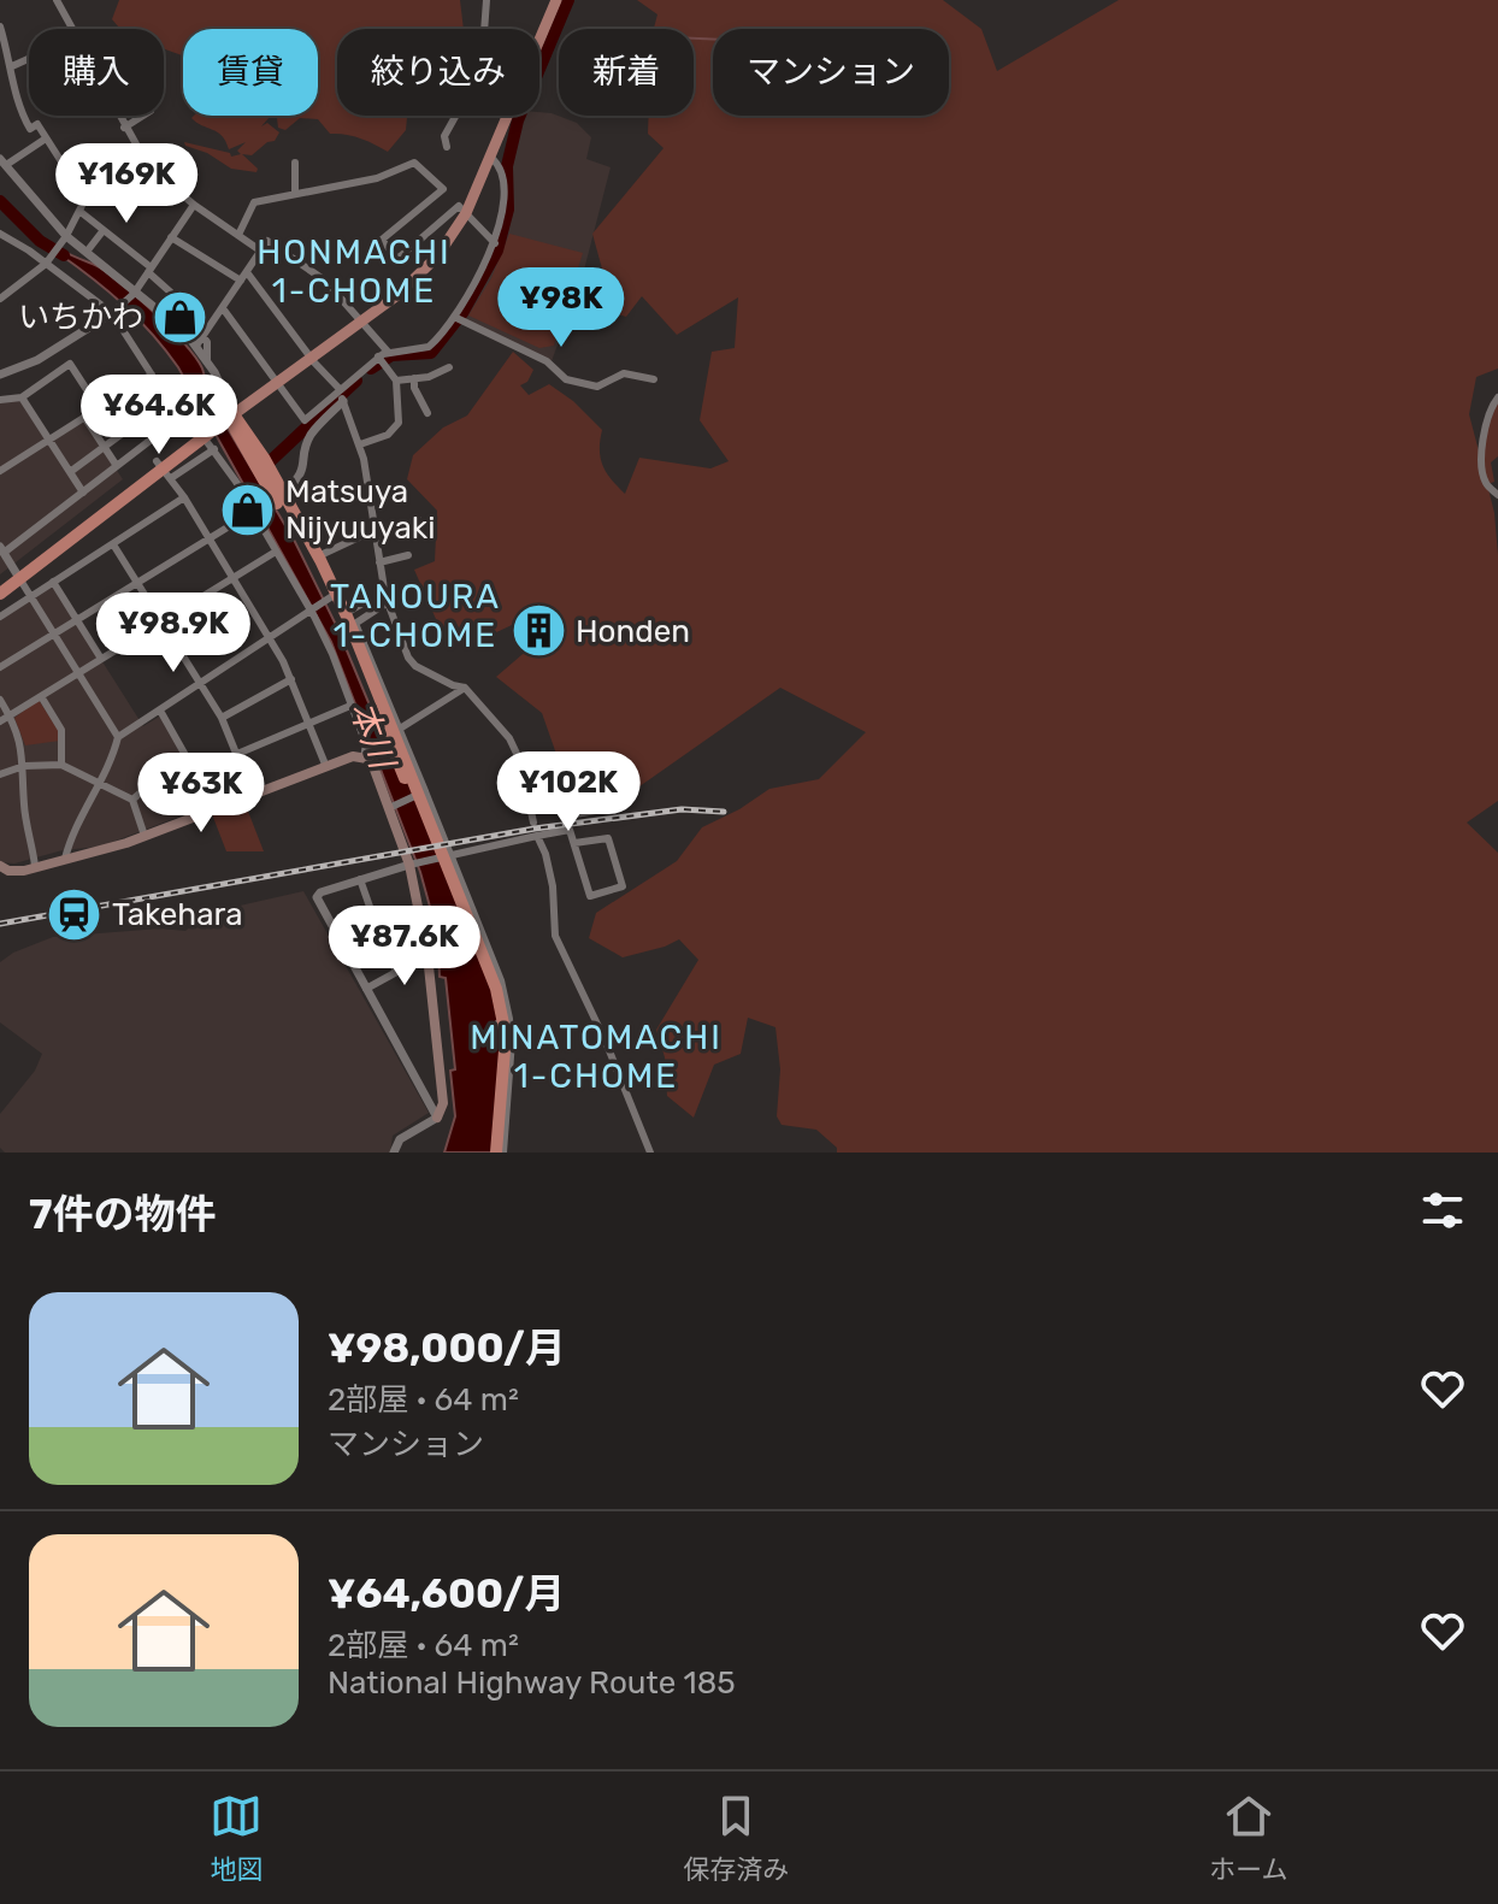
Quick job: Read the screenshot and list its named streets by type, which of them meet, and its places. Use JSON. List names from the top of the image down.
{
  "districts": ["HONMACHI 1-CHOME", "TANOURA 1-CHOME", "MINATOMACHI 1-CHOME"],
  "water": ["本川"],
  "places": {
    "shop": ["いちかわ", "Matsuya Nijyuuyaki"],
    "building": ["Honden"],
    "station": ["Takehara"]
  },
  "page": {
    "chip": [
      "購入",
      "賃貸",
      "絞り込み",
      "新着",
      "マンション"
    ],
    "price": [
      "¥169K",
      "¥98K",
      "¥64.6K",
      "¥98.9K",
      "¥102K",
      "¥63K",
      "¥87.6K"
    ],
    "heading": "7件の物件",
    "list": [
      {
        "name": "¥98,000/月",
        "note": "2部屋 · 64 m² · マンション"
      },
      {
        "name": "¥64,600/月",
        "note": "2部屋 · 64 m² · National Highway Route 185"
      }
    ],
    "tabs": ["地図", "保存済み", "ホーム"]
  }
}
